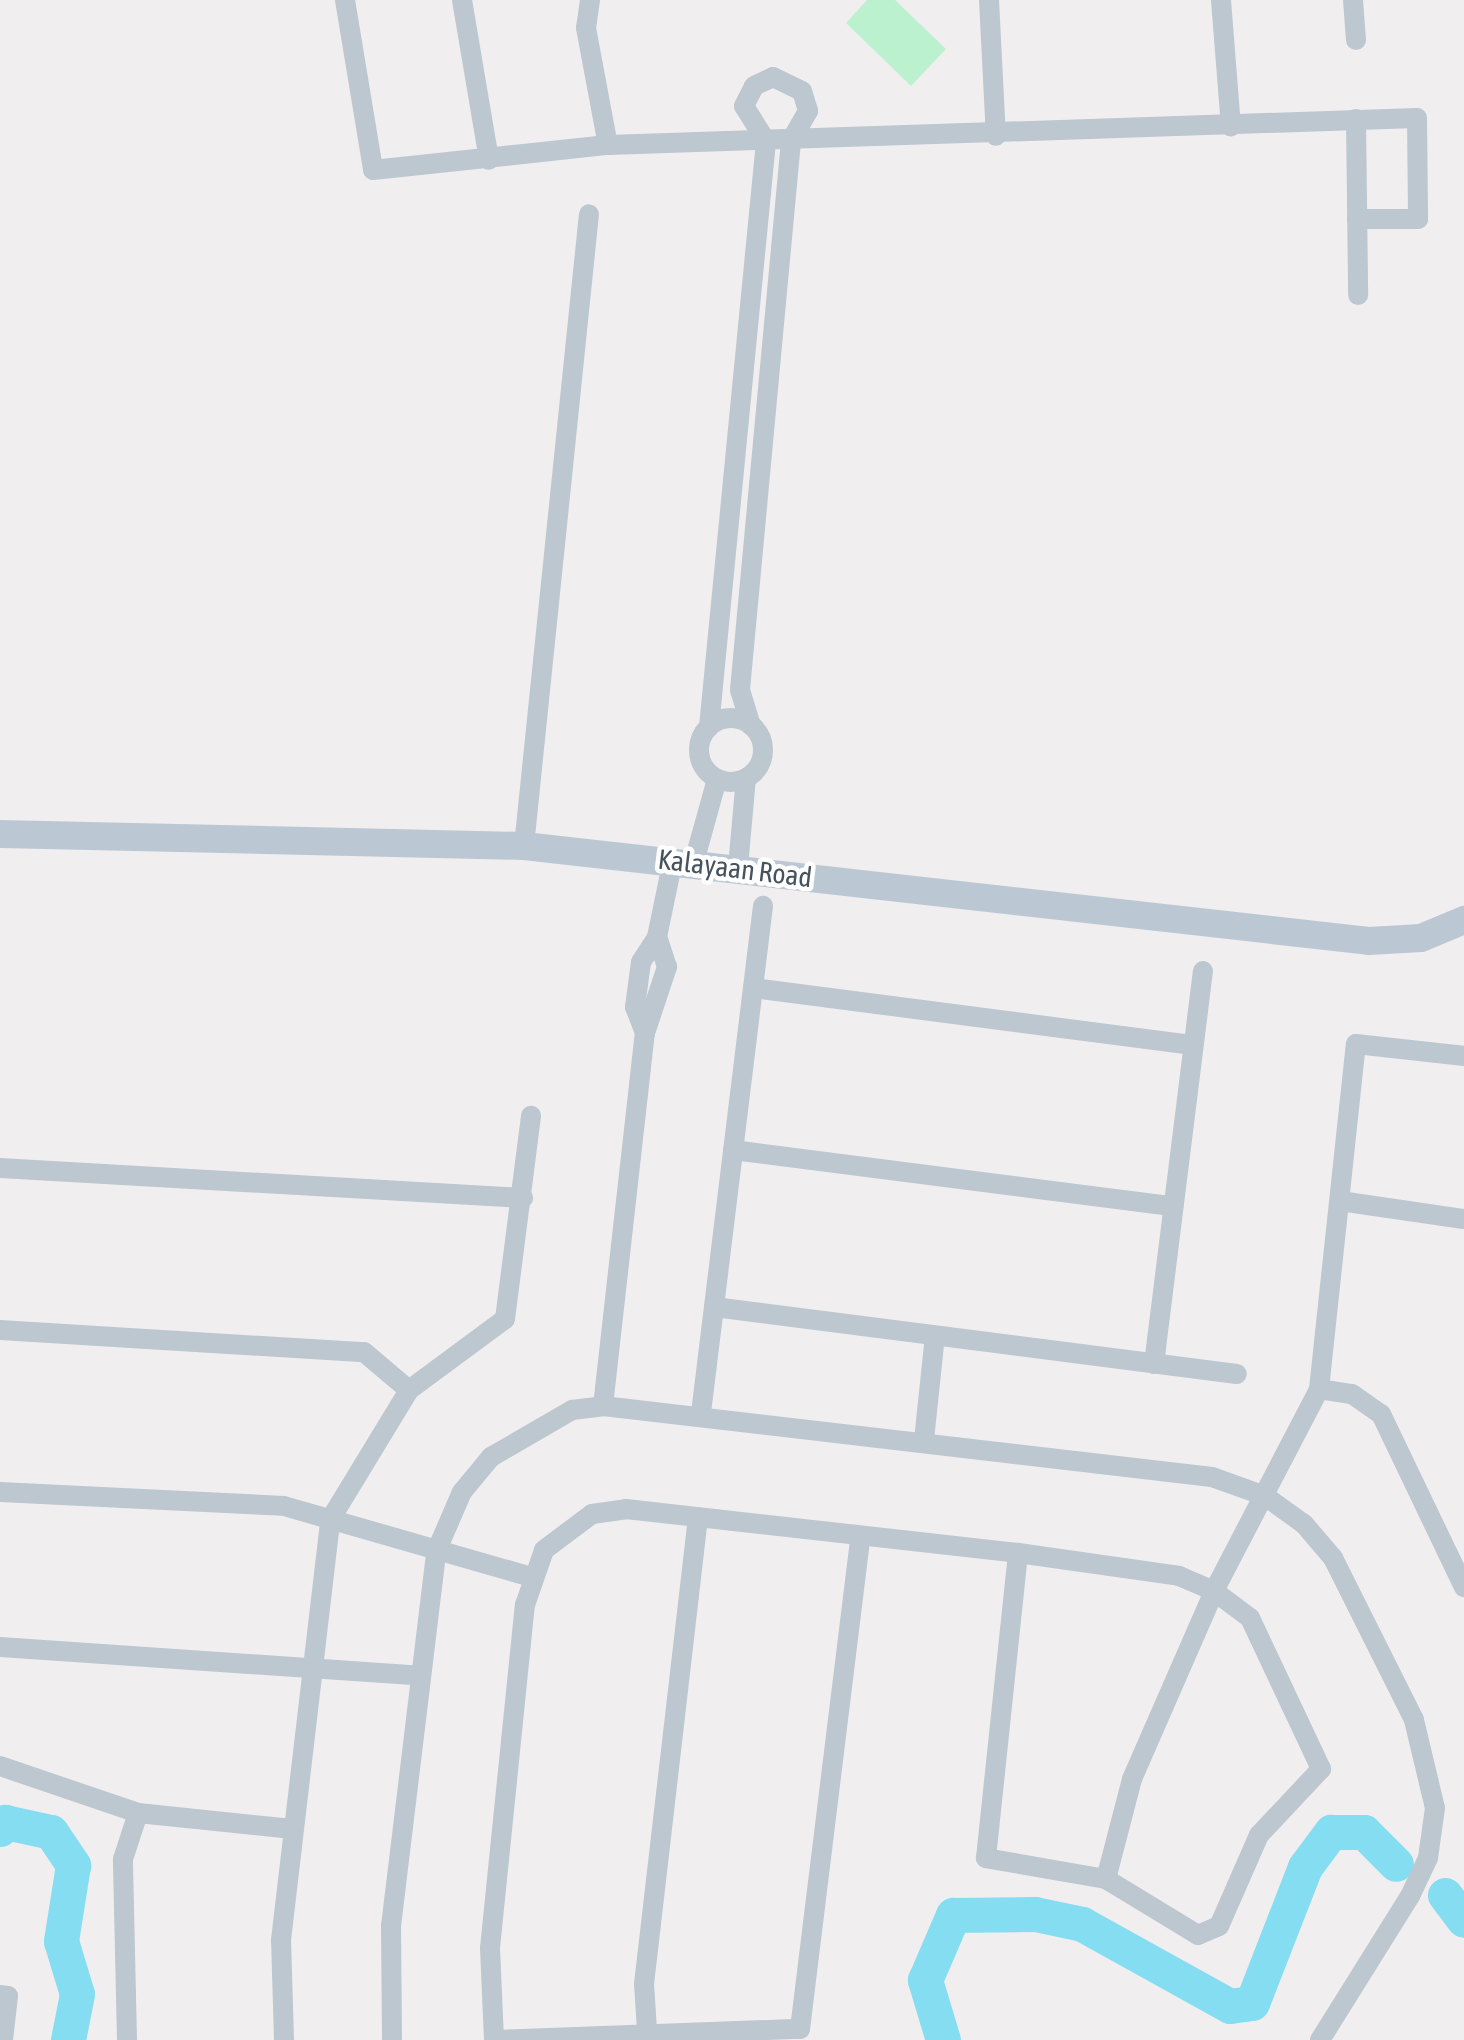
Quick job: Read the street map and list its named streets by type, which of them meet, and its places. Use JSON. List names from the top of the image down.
{
  "streets": {
    "main road": ["Kalayaan Road"]
  }
}
